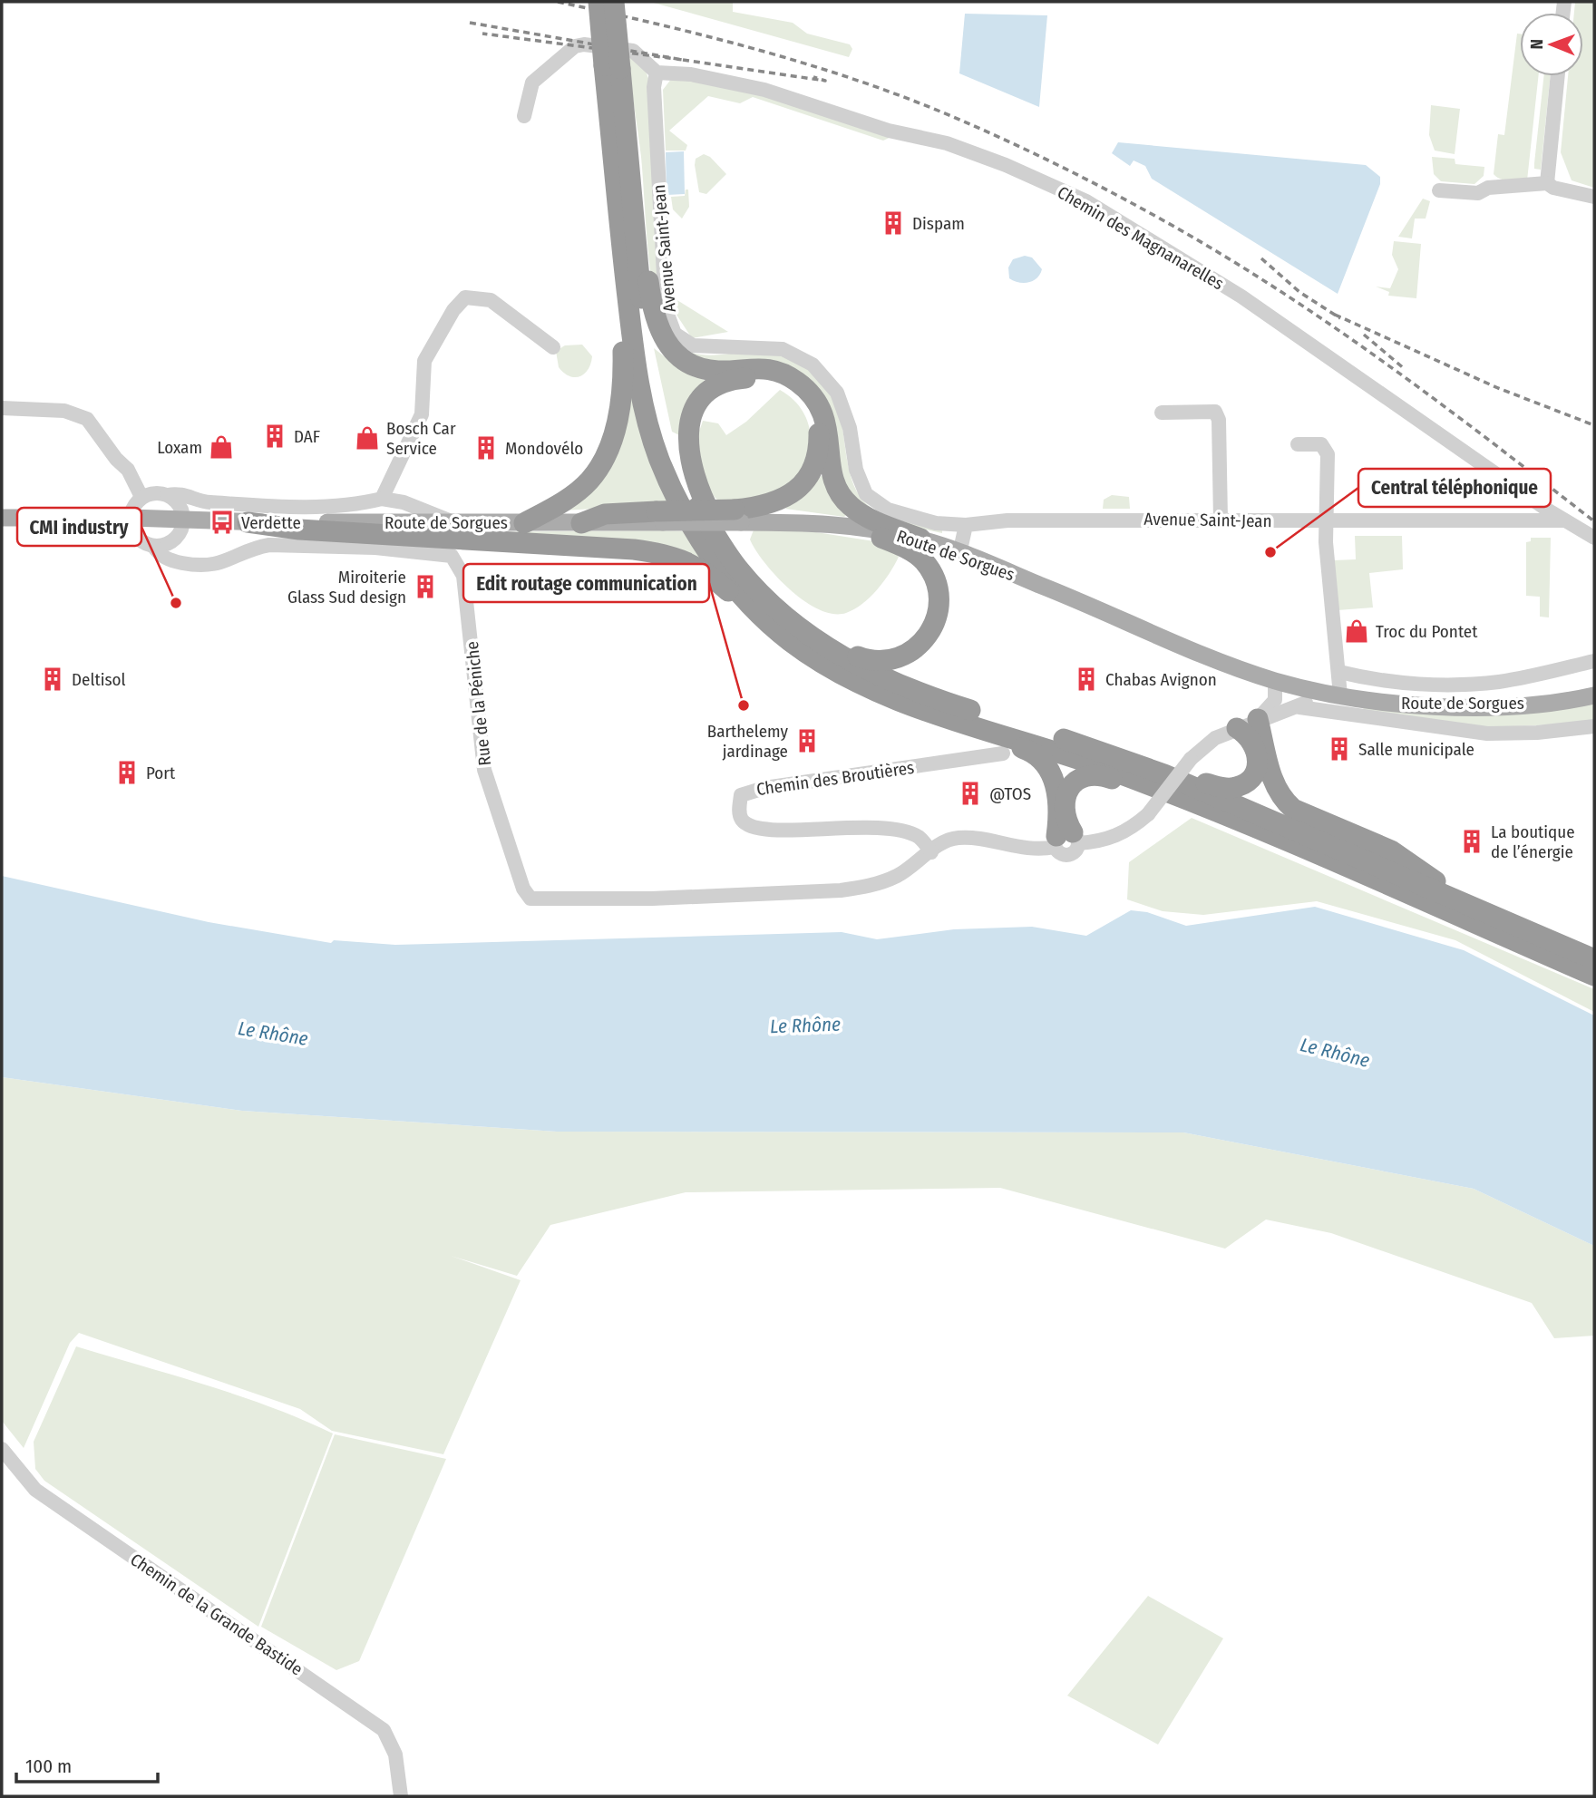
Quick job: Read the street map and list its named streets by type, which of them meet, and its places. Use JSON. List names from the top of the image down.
{
  "streets": {
    "main road": ["Route de Sorgues"],
    "street": [
      "Chemin des Magnanarelles",
      "Avenue Saint-Jean",
      "Rue de la Péniche",
      "Chemin des Broutières",
      "Chemin de la Grande Bastide"
    ]
  },
  "crossings": [
    ["Chemin des Magnanarelles", "Avenue Saint-Jean"],
    ["Rue de la Péniche", "Chemin des Broutières"]
  ],
  "water": ["Le Rhône"],
  "places": {
    "building": [
      "Dispam",
      "DAF",
      "Mondovélo",
      "Miroiterie Glass Sud design",
      "Deltisol",
      "Chabas Avignon",
      "Barthelemy jardinage",
      "Salle municipale",
      "Port",
      "@TOS",
      "La boutique de l’énergie"
    ],
    "shop": ["Bosch Car Service", "Loxam", "Troc du Pontet"],
    "bus stop": ["Verdette"],
    "other": ["Central téléphonique", "CMI industry", "Edit routage communication"]
  },
  "scale_bar": "100 m",
  "north": "left"
}
